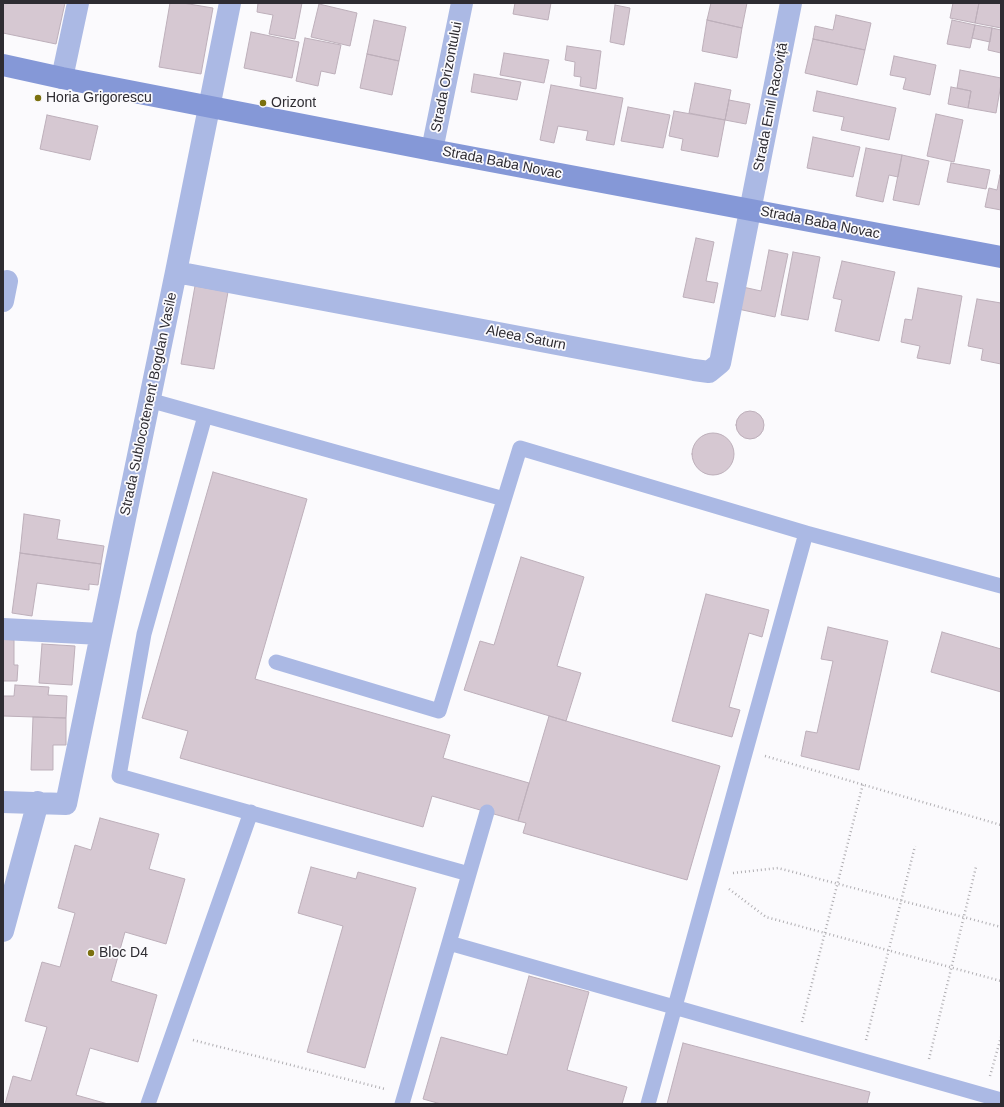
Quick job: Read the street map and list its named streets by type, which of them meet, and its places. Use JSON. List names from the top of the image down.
{
  "streets": {
    "main road": ["Strada Baba Novac"],
    "street": [
      "Strada Orizontului",
      "Strada Emil Racoviță",
      "Aleea Saturn",
      "Strada Sublocotenent Bogdan Vasile"
    ]
  },
  "crossings": [
    ["Strada Orizontului", "Strada Baba Novac"],
    ["Strada Emil Racoviță", "Strada Baba Novac"],
    ["Strada Emil Racoviță", "Aleea Saturn"],
    ["Strada Baba Novac", "Aleea Saturn"],
    ["Strada Baba Novac", "Strada Sublocotenent Bogdan Vasile"],
    ["Aleea Saturn", "Strada Sublocotenent Bogdan Vasile"]
  ],
  "places": ["Horia Grigorescu", "Orizont", "Bloc D4"]
}
